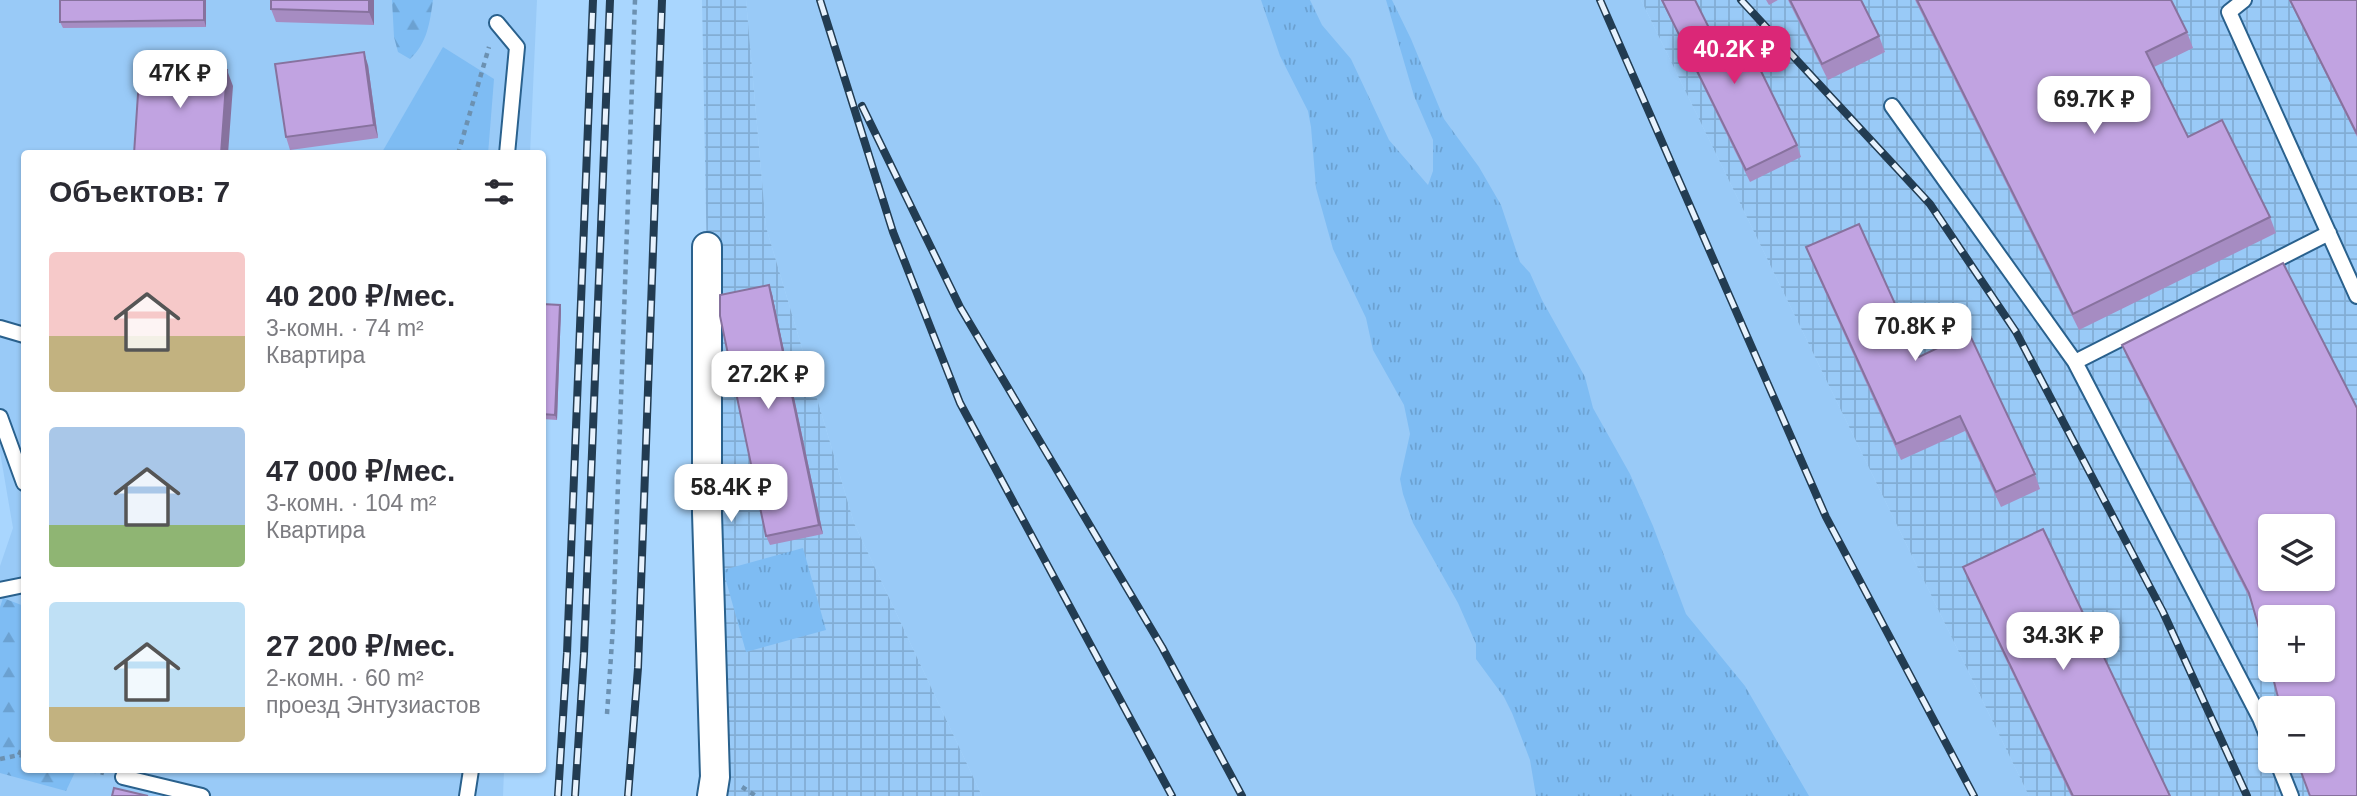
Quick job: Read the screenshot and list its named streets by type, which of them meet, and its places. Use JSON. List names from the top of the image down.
{
  "page": {
    "price": [
      "40.2K ₽",
      "47K ₽",
      "69.7K ₽",
      "70.8K ₽",
      "27.2K ₽",
      "58.4K ₽",
      "34.3K ₽"
    ],
    "heading": "Объектов: 7",
    "list": [
      {
        "name": "40 200 ₽/мес.",
        "note": "3-комн. · 74 m² · Квартира"
      },
      {
        "name": "47 000 ₽/мес.",
        "note": "3-комн. · 104 m² · Квартира"
      },
      {
        "name": "27 200 ₽/мес.",
        "note": "2-комн. · 60 m² · проезд Энтузиастов"
      }
    ],
    "map_buttons": ["+", "−"]
  }
}
